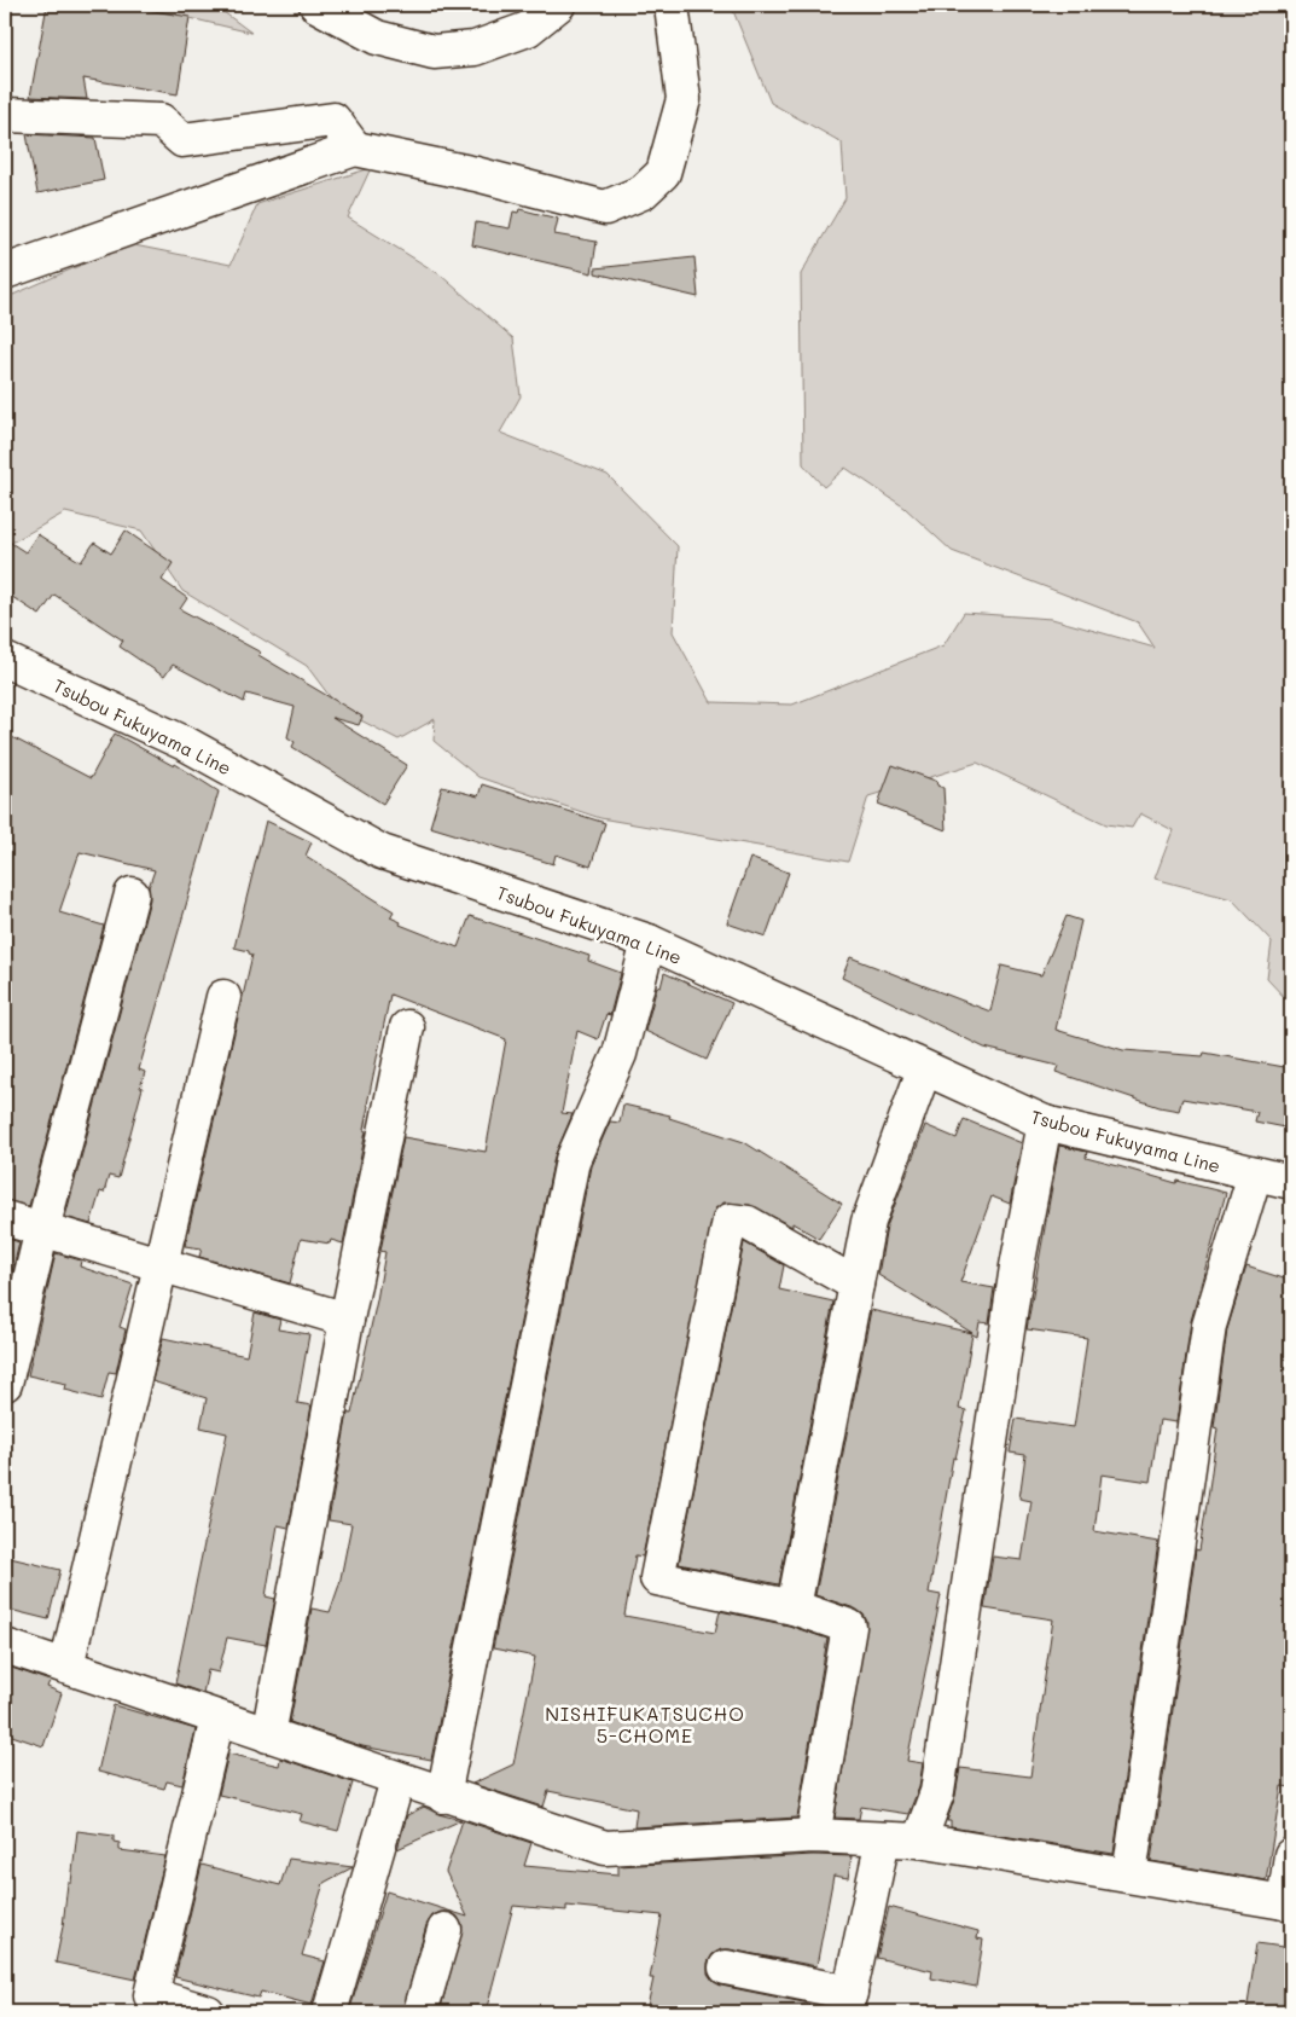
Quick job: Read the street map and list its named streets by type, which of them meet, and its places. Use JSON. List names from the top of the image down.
{
  "streets": {
    "street": ["Tsubou Fukuyama Line"]
  },
  "districts": ["NISHIFUKATSUCHO 5-CHOME"]
}
